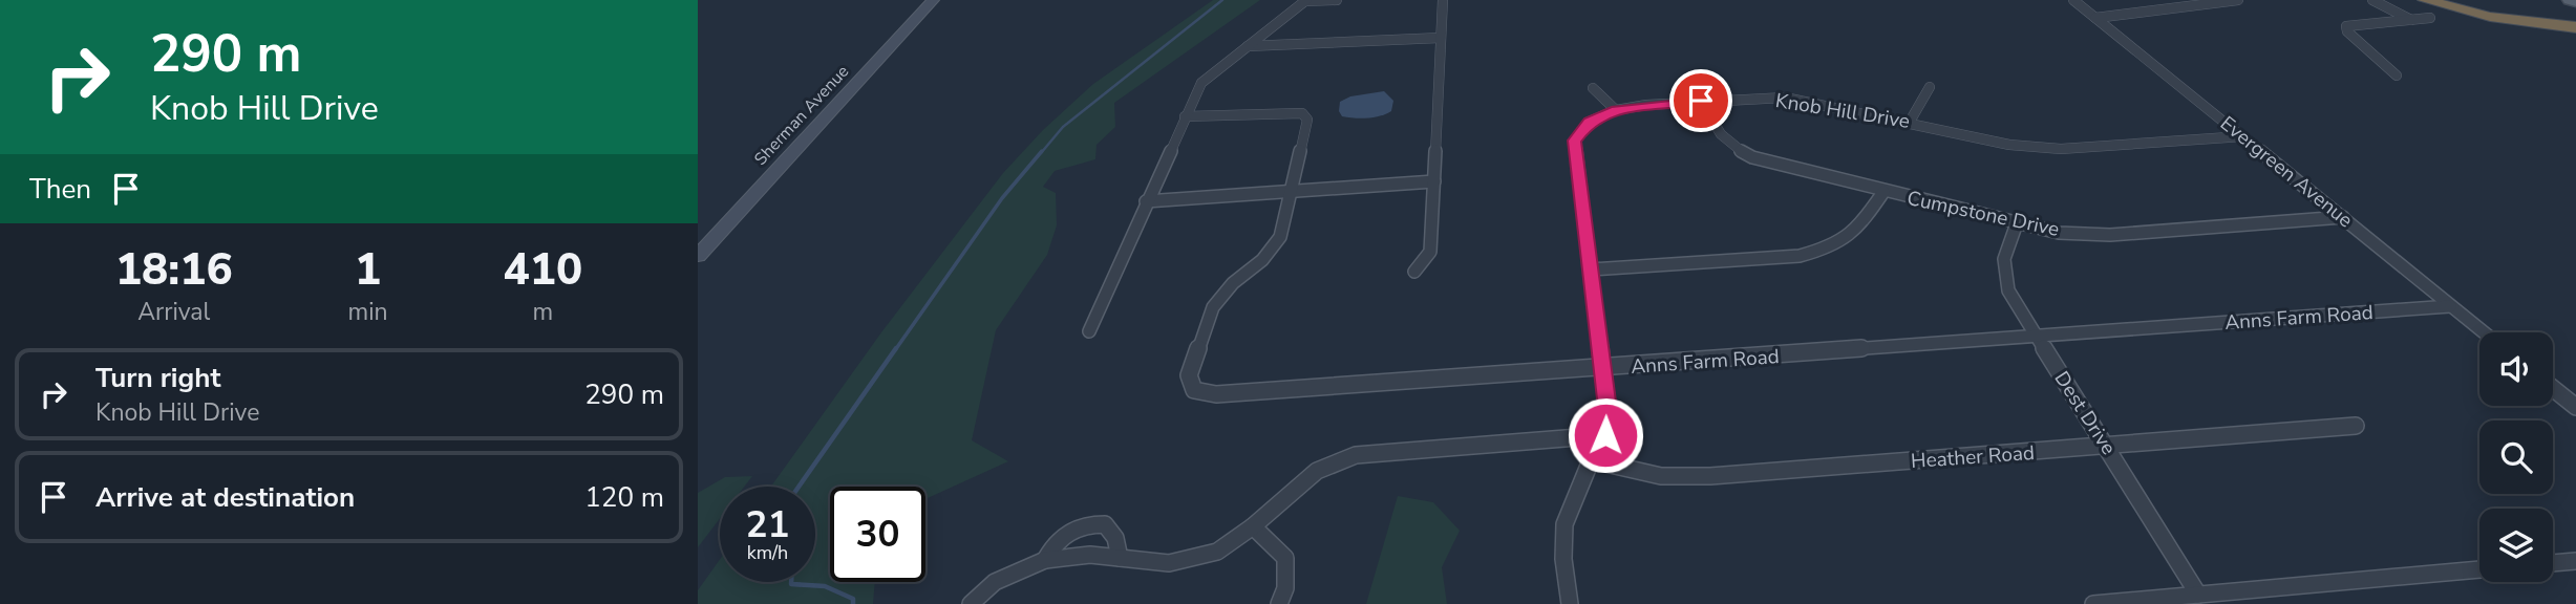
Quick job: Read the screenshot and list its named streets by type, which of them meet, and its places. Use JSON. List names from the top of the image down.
{
  "streets": {
    "main road": ["Sherman Avenue"],
    "street": [
      "Knob Hill Drive",
      "Evergreen Avenue",
      "Cumpstone Drive",
      "Anns Farm Road",
      "Dest Drive",
      "Heather Road"
    ]
  },
  "crossings": [
    ["Knob Hill Drive", "Evergreen Avenue"],
    ["Knob Hill Drive", "Cumpstone Drive"],
    ["Knob Hill Drive", "Anns Farm Road"],
    ["Knob Hill Drive", "Heather Road"],
    ["Evergreen Avenue", "Cumpstone Drive"],
    ["Evergreen Avenue", "Anns Farm Road"],
    ["Cumpstone Drive", "Dest Drive"],
    ["Anns Farm Road", "Dest Drive"],
    ["Dest Drive", "Heather Road"]
  ],
  "page": {
    "turn": ["290 m", "Knob Hill Drive"],
    "then": "Then",
    "eta": [
      "18:16",
      "Arrival",
      "1",
      "min",
      "410",
      "m"
    ],
    "list": [
      {
        "name": "Turn right",
        "note": "Knob Hill Drive",
        "value": "290 m"
      },
      {
        "name": "Arrive at destination",
        "value": "120 m"
      }
    ],
    "speed": "21 km/h",
    "limit": "30"
  }
}
